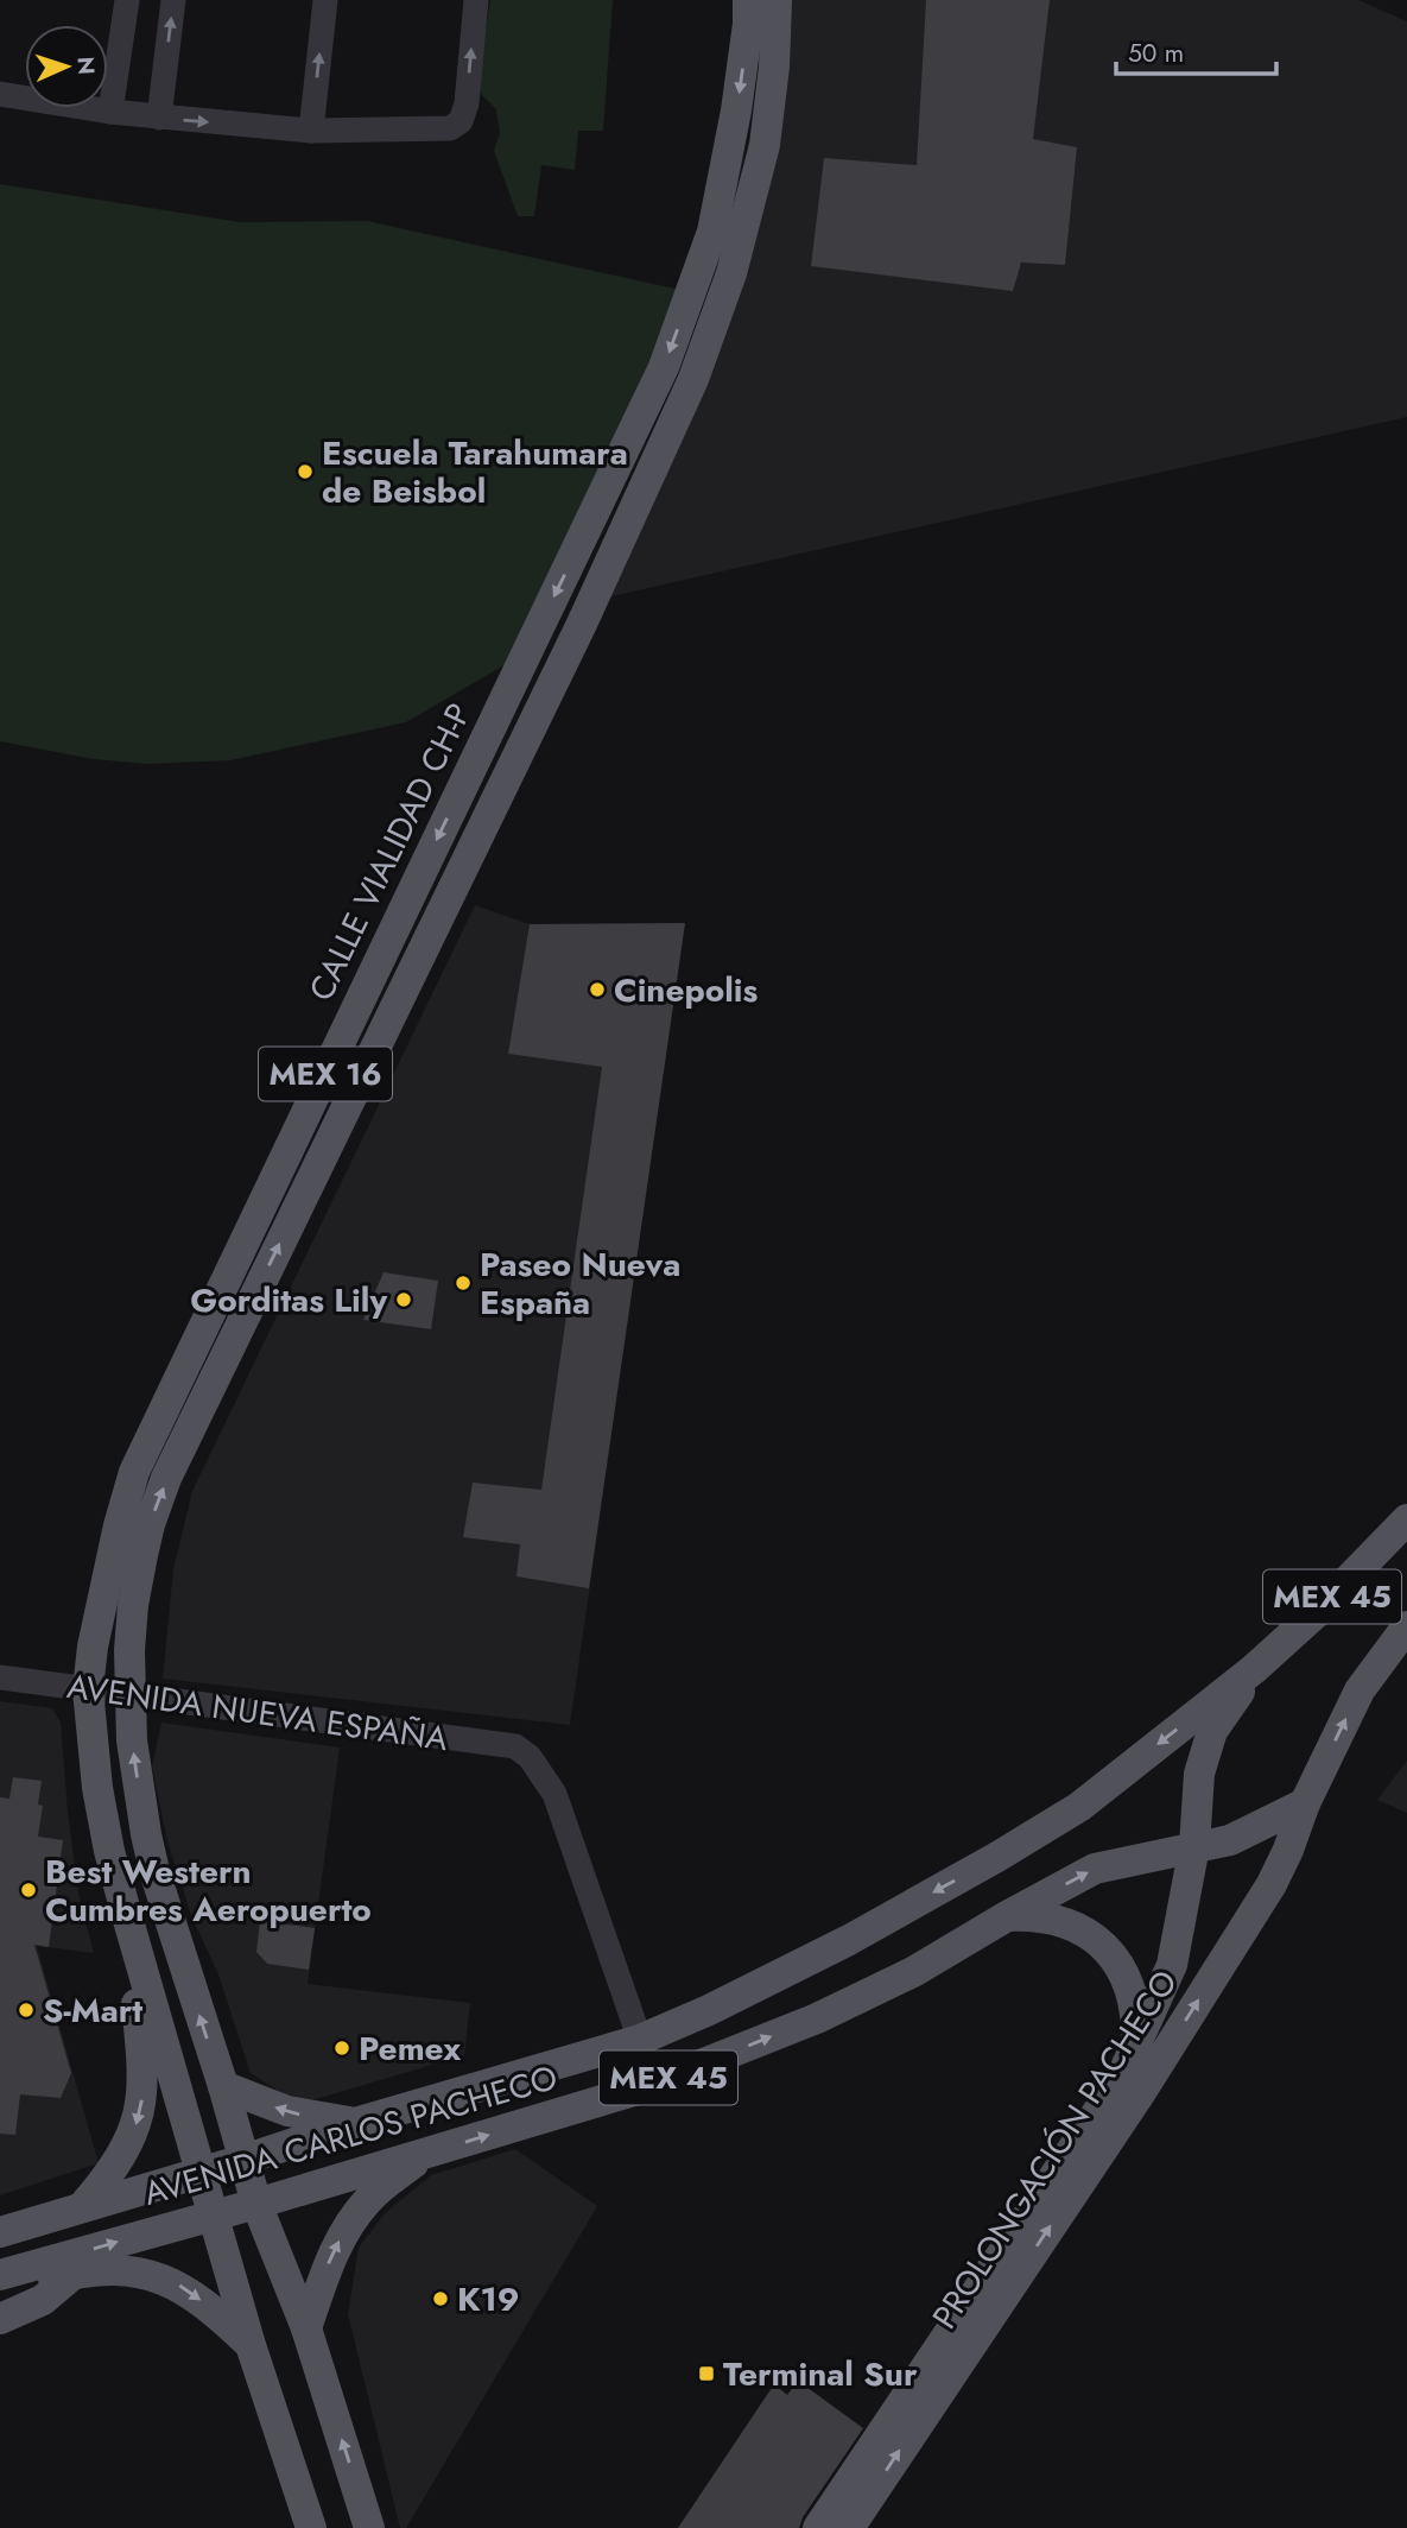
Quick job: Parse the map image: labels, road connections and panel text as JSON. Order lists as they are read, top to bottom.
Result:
{
  "streets": {
    "main road": [
      "CALLE VIALIDAD CH-P",
      "MEX 16",
      "MEX 45",
      "AVENIDA CARLOS PACHECO",
      "PROLONGACIÓN PACHECO"
    ],
    "street": ["AVENIDA NUEVA ESPAÑA"]
  },
  "crossings": [
    ["CALLE VIALIDAD CH-P", "AVENIDA NUEVA ESPAÑA"],
    ["CALLE VIALIDAD CH-P", "AVENIDA CARLOS PACHECO"],
    ["MEX 16", "AVENIDA NUEVA ESPAÑA"],
    ["MEX 16", "AVENIDA CARLOS PACHECO"],
    ["MEX 45", "AVENIDA CARLOS PACHECO"],
    ["MEX 45", "PROLONGACIÓN PACHECO"],
    ["AVENIDA NUEVA ESPAÑA", "AVENIDA CARLOS PACHECO"],
    ["AVENIDA CARLOS PACHECO", "PROLONGACIÓN PACHECO"]
  ],
  "places": {
    "other": [
      "Escuela Tarahumara de Beisbol",
      "Cinepolis",
      "Paseo Nueva España",
      "Gorditas Lily",
      "Best Western Cumbres Aeropuerto",
      "S-Mart",
      "Pemex",
      "K19"
    ],
    "transit": ["Terminal Sur"]
  },
  "scale_bar": "50 m",
  "north": "right"
}
